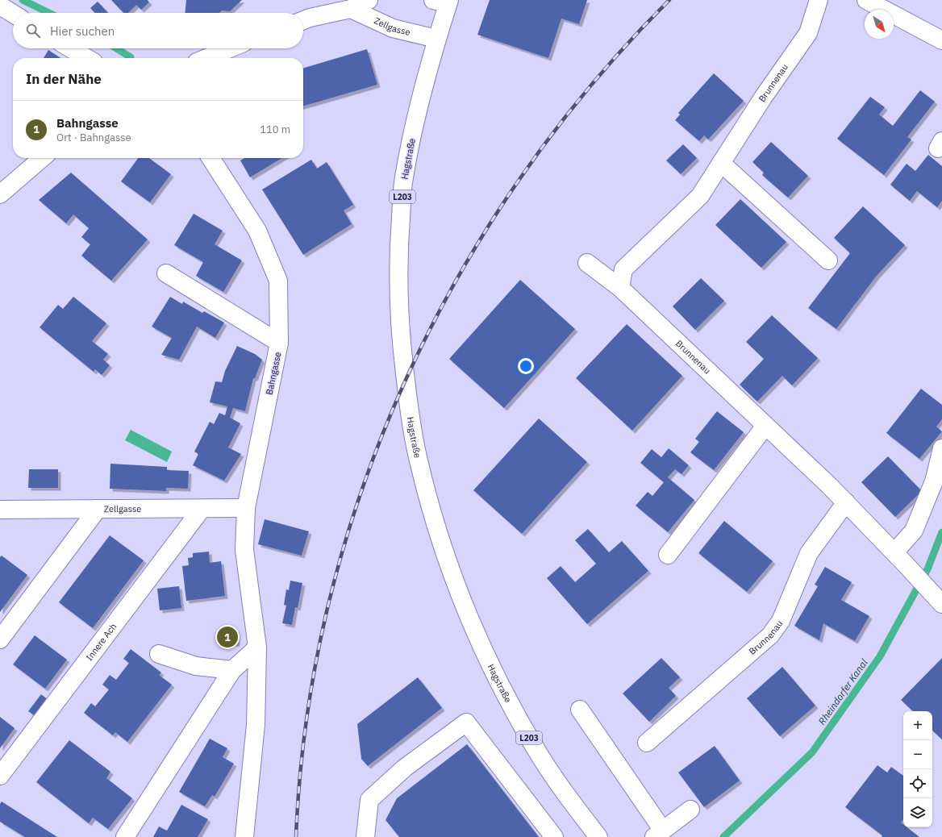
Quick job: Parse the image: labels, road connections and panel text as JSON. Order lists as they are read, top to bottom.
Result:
{
  "streets": {
    "street": [
      "Zellgasse",
      "Brunnenau",
      "Hagstraße",
      "L203",
      "Bahngasse",
      "Innere Ach"
    ]
  },
  "crossings": [
    ["Zellgasse", "Hagstraße"],
    ["Zellgasse", "Bahngasse"],
    ["Zellgasse", "Innere Ach"]
  ],
  "water": ["Rheindorfer Kanal"],
  "north": "bottom right",
  "page": {
    "search": "Hier suchen",
    "heading": "In der Nähe",
    "list": [
      {
        "mark": "1",
        "name": "Bahngasse",
        "note": "Ort · Bahngasse",
        "value": "110 m"
      }
    ],
    "pins": "1",
    "map_buttons": ["+", "−"]
  }
}
